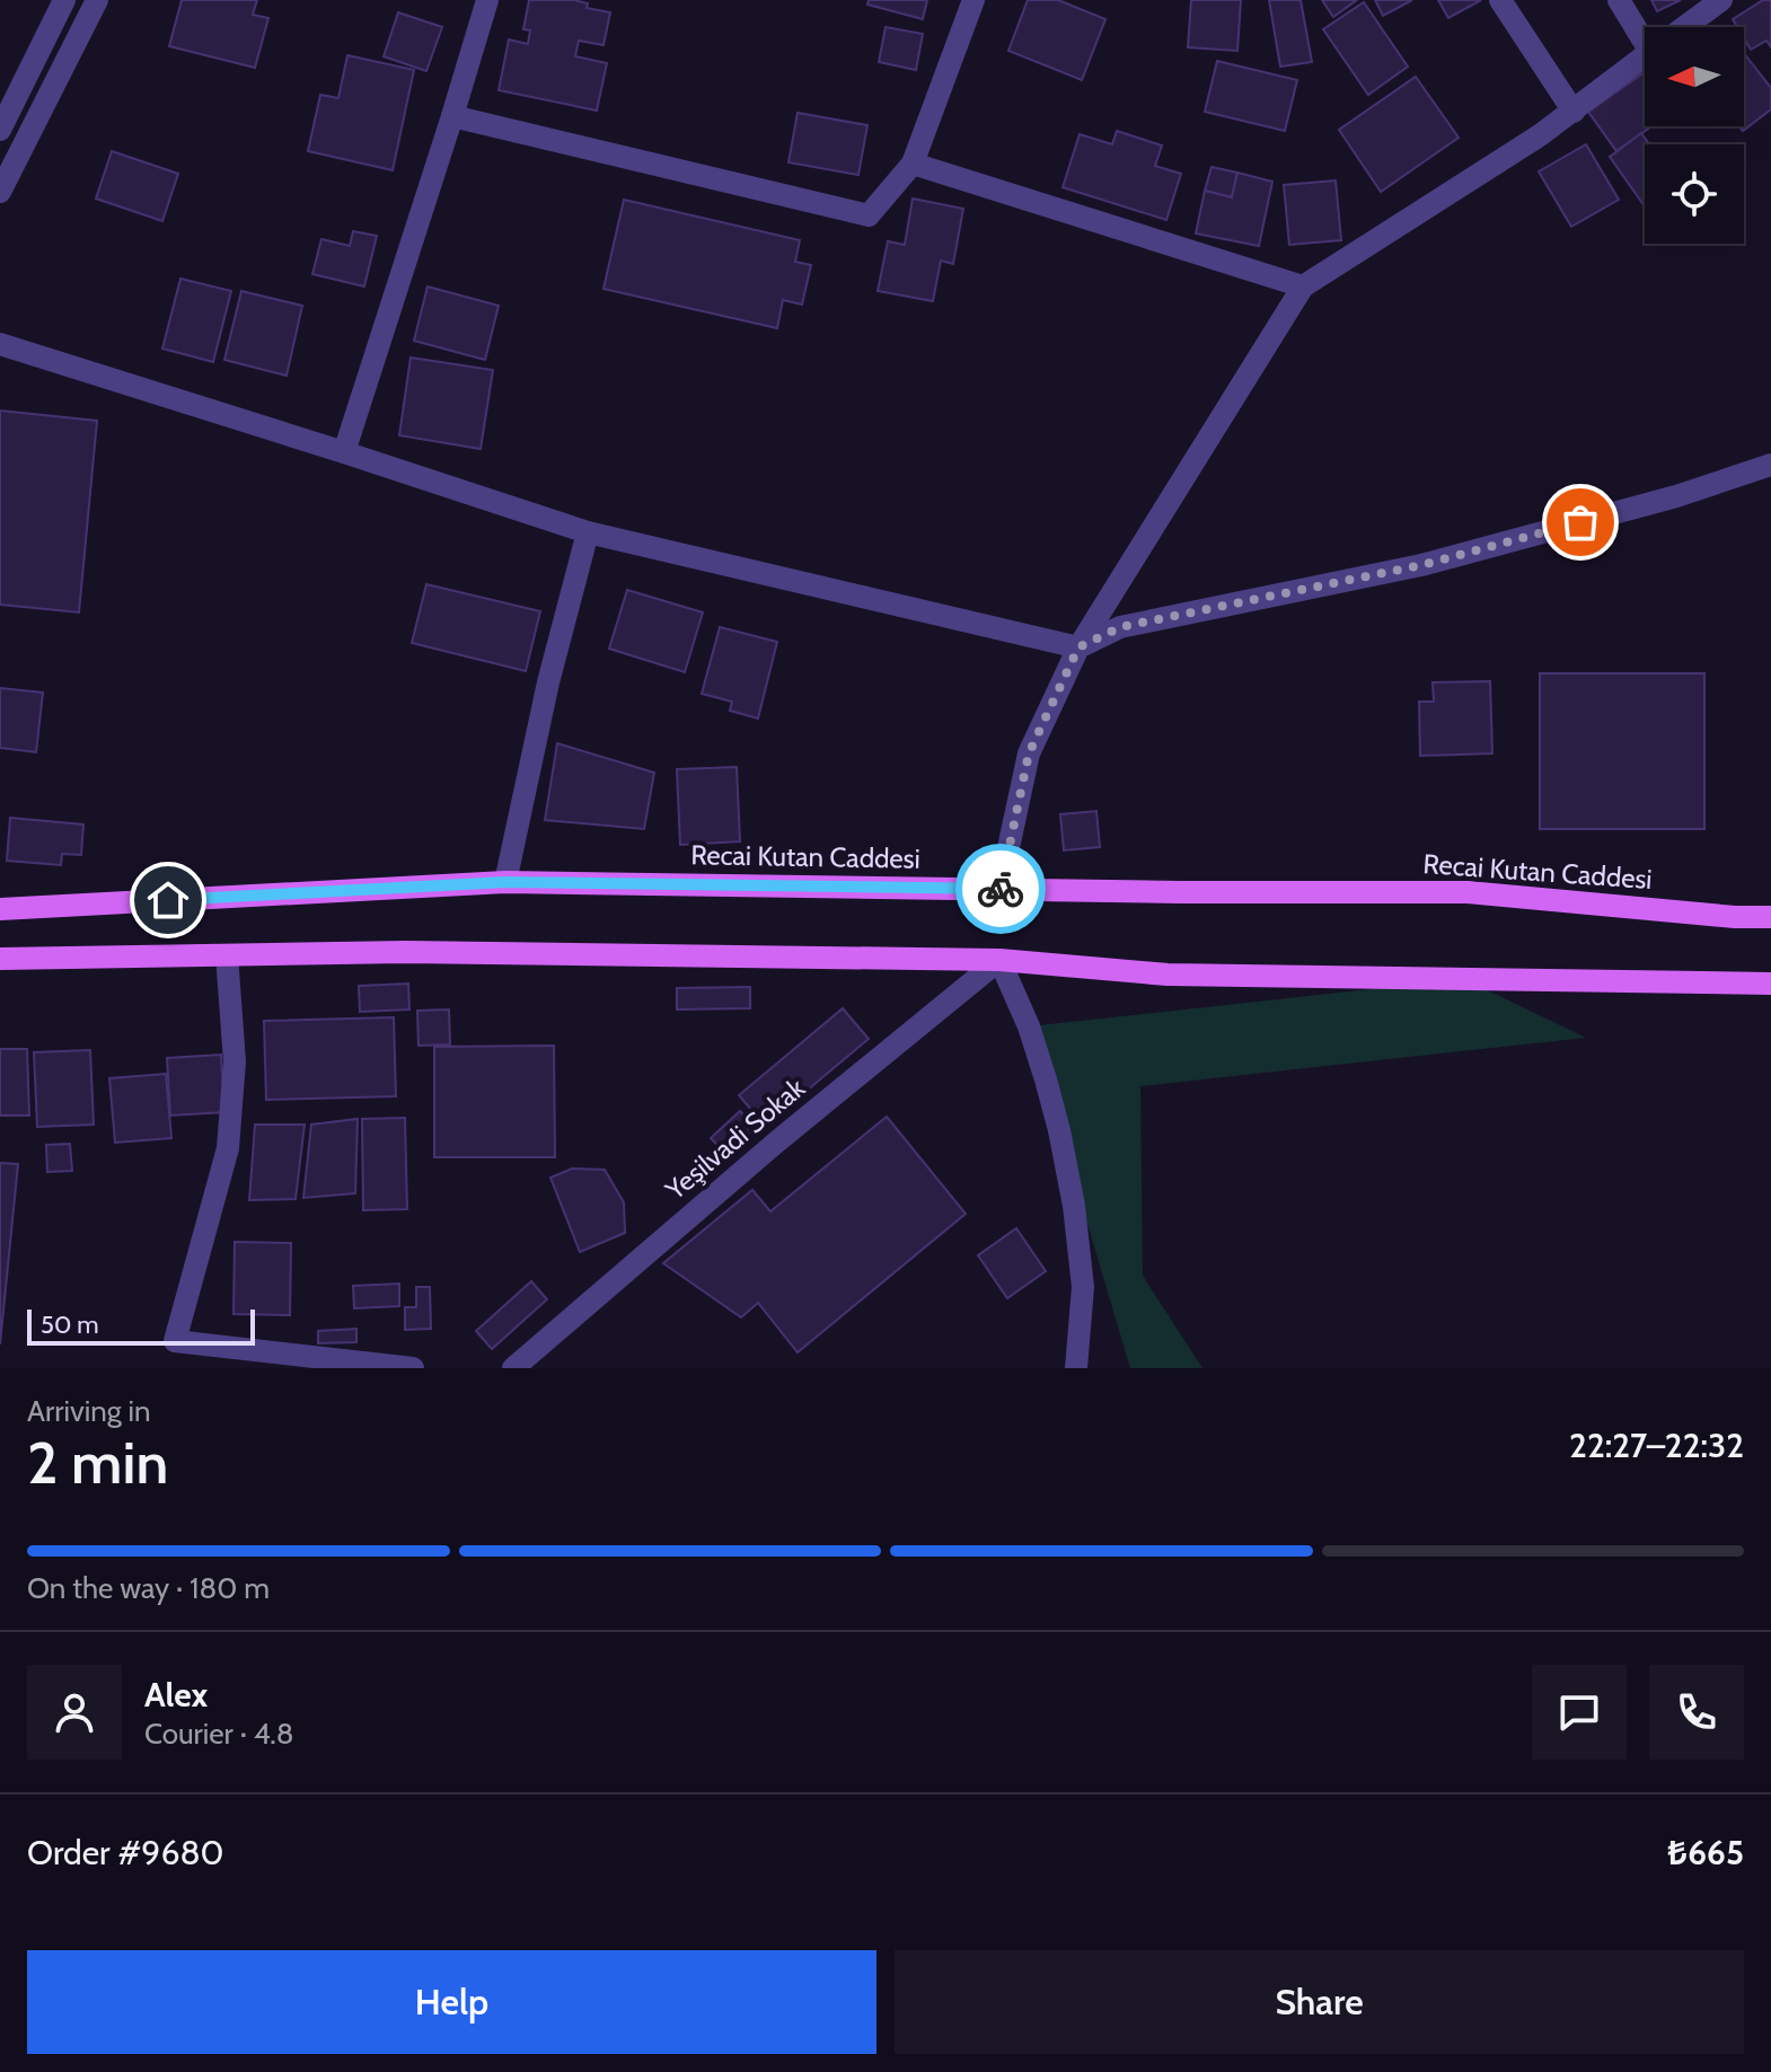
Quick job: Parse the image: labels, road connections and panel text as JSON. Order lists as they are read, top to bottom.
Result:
{
  "streets": {
    "main road": ["Recai Kutan Caddesi"],
    "street": ["Yeşilvadi Sokak"]
  },
  "scale_bar": "50 m",
  "north": "left",
  "page": {
    "scale": "50 m",
    "heading": ["2 min", "Arriving in", "22:27–22:32"],
    "panel": [
      "Alex",
      "Courier · 4.8",
      "Order #9680",
      "₺665"
    ],
    "bar": "On the way · 180 m",
    "buttons": ["Help", "Share"]
  }
}
